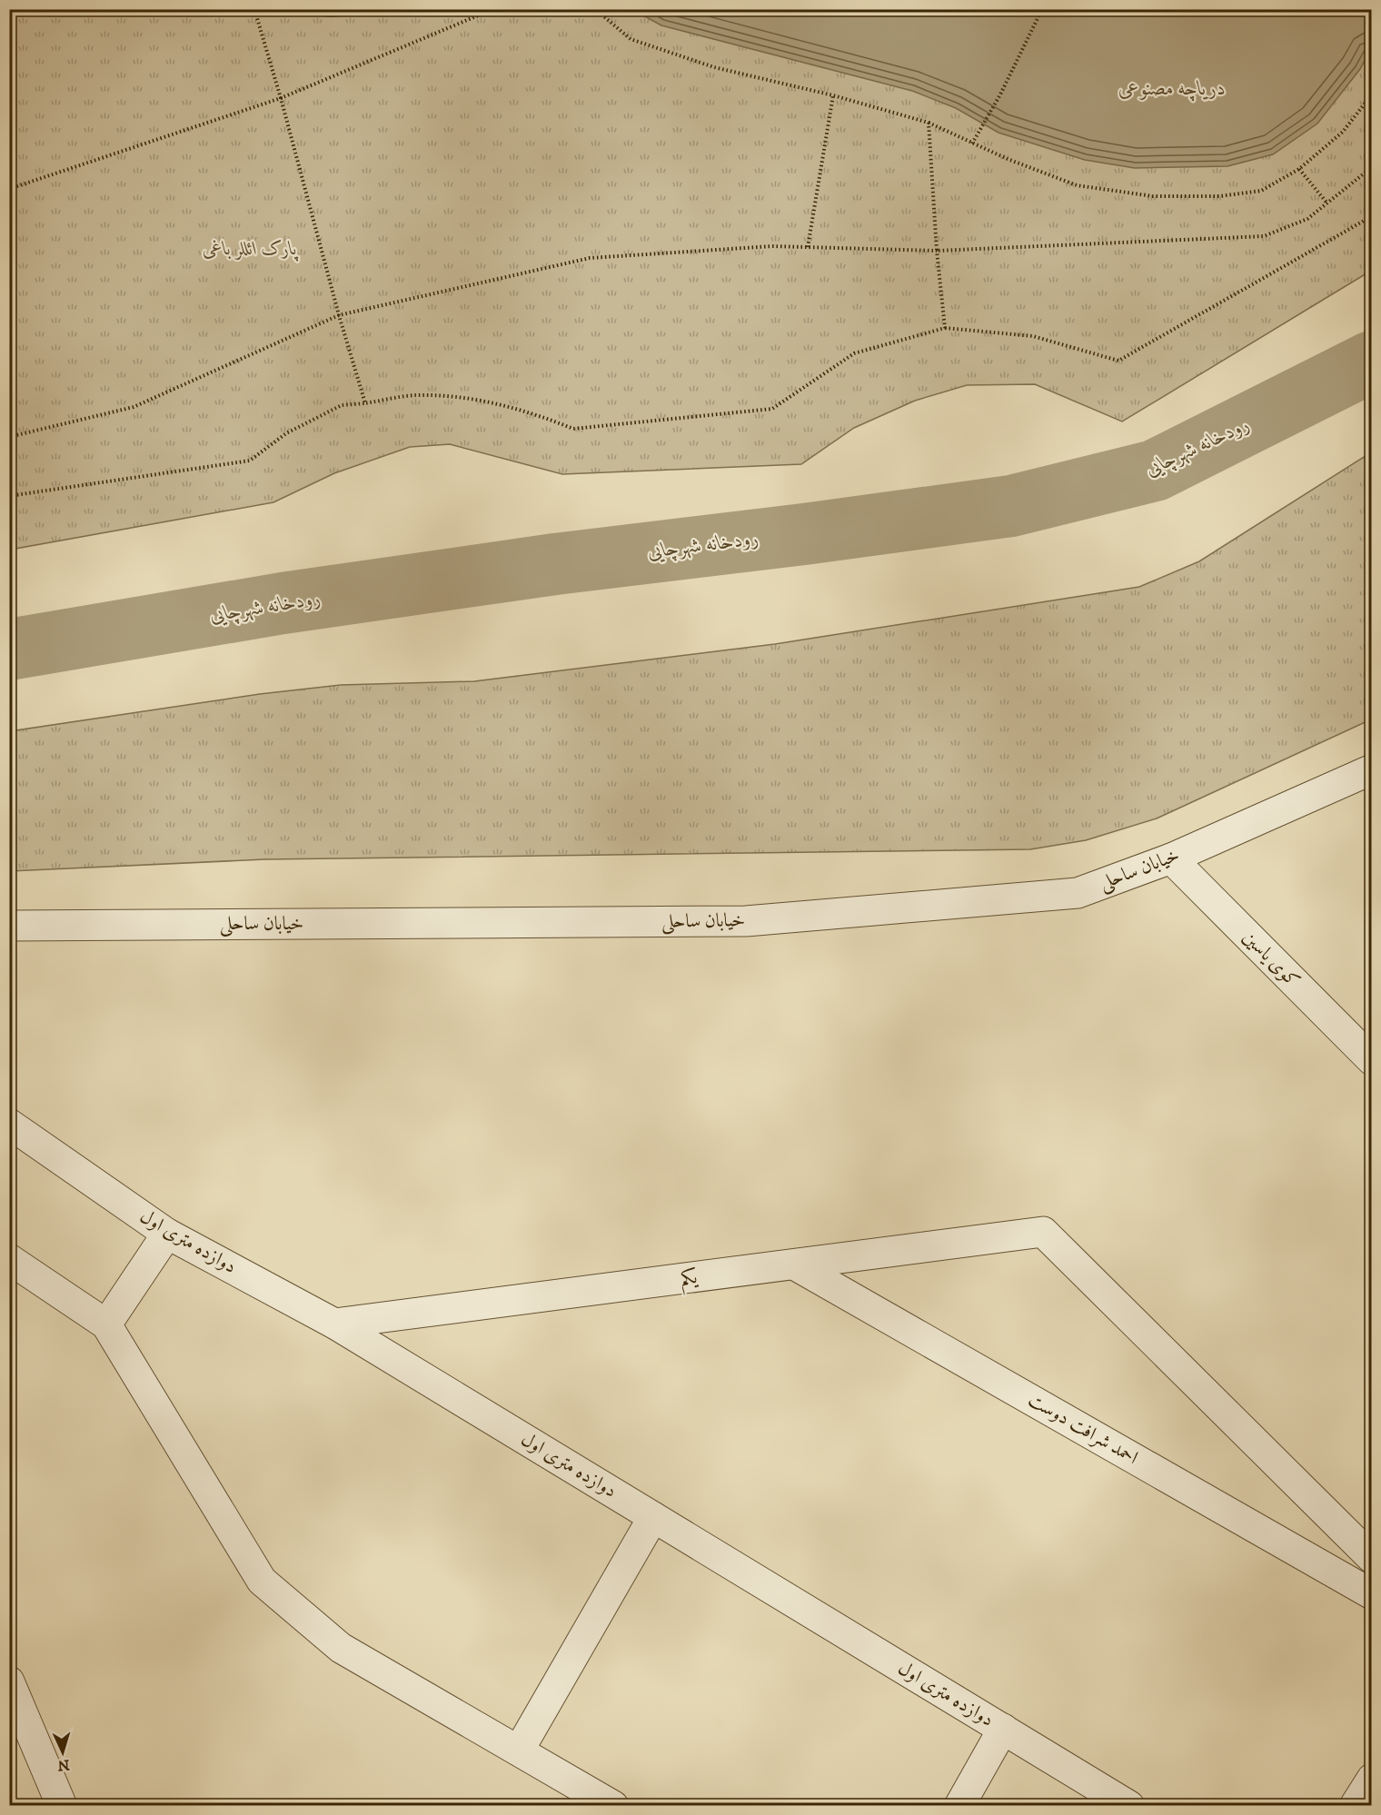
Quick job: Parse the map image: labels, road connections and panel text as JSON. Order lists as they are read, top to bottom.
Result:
{
  "streets": {
    "street": [
      "خیابان ساحلی",
      "کوی یاسین",
      "دوازده متری اول",
      "یکم",
      "احمد شرافت دوست"
    ]
  },
  "crossings": [
    ["خیابان ساحلی", "کوی یاسین"],
    ["دوازده متری اول", "یکم"],
    ["یکم", "احمد شرافت دوست"]
  ],
  "water": ["دریاچه مصنوعی", "رودخانه شهرچایی"],
  "parks": ["پارک ائللر باغی"],
  "north": "bottom"
}
